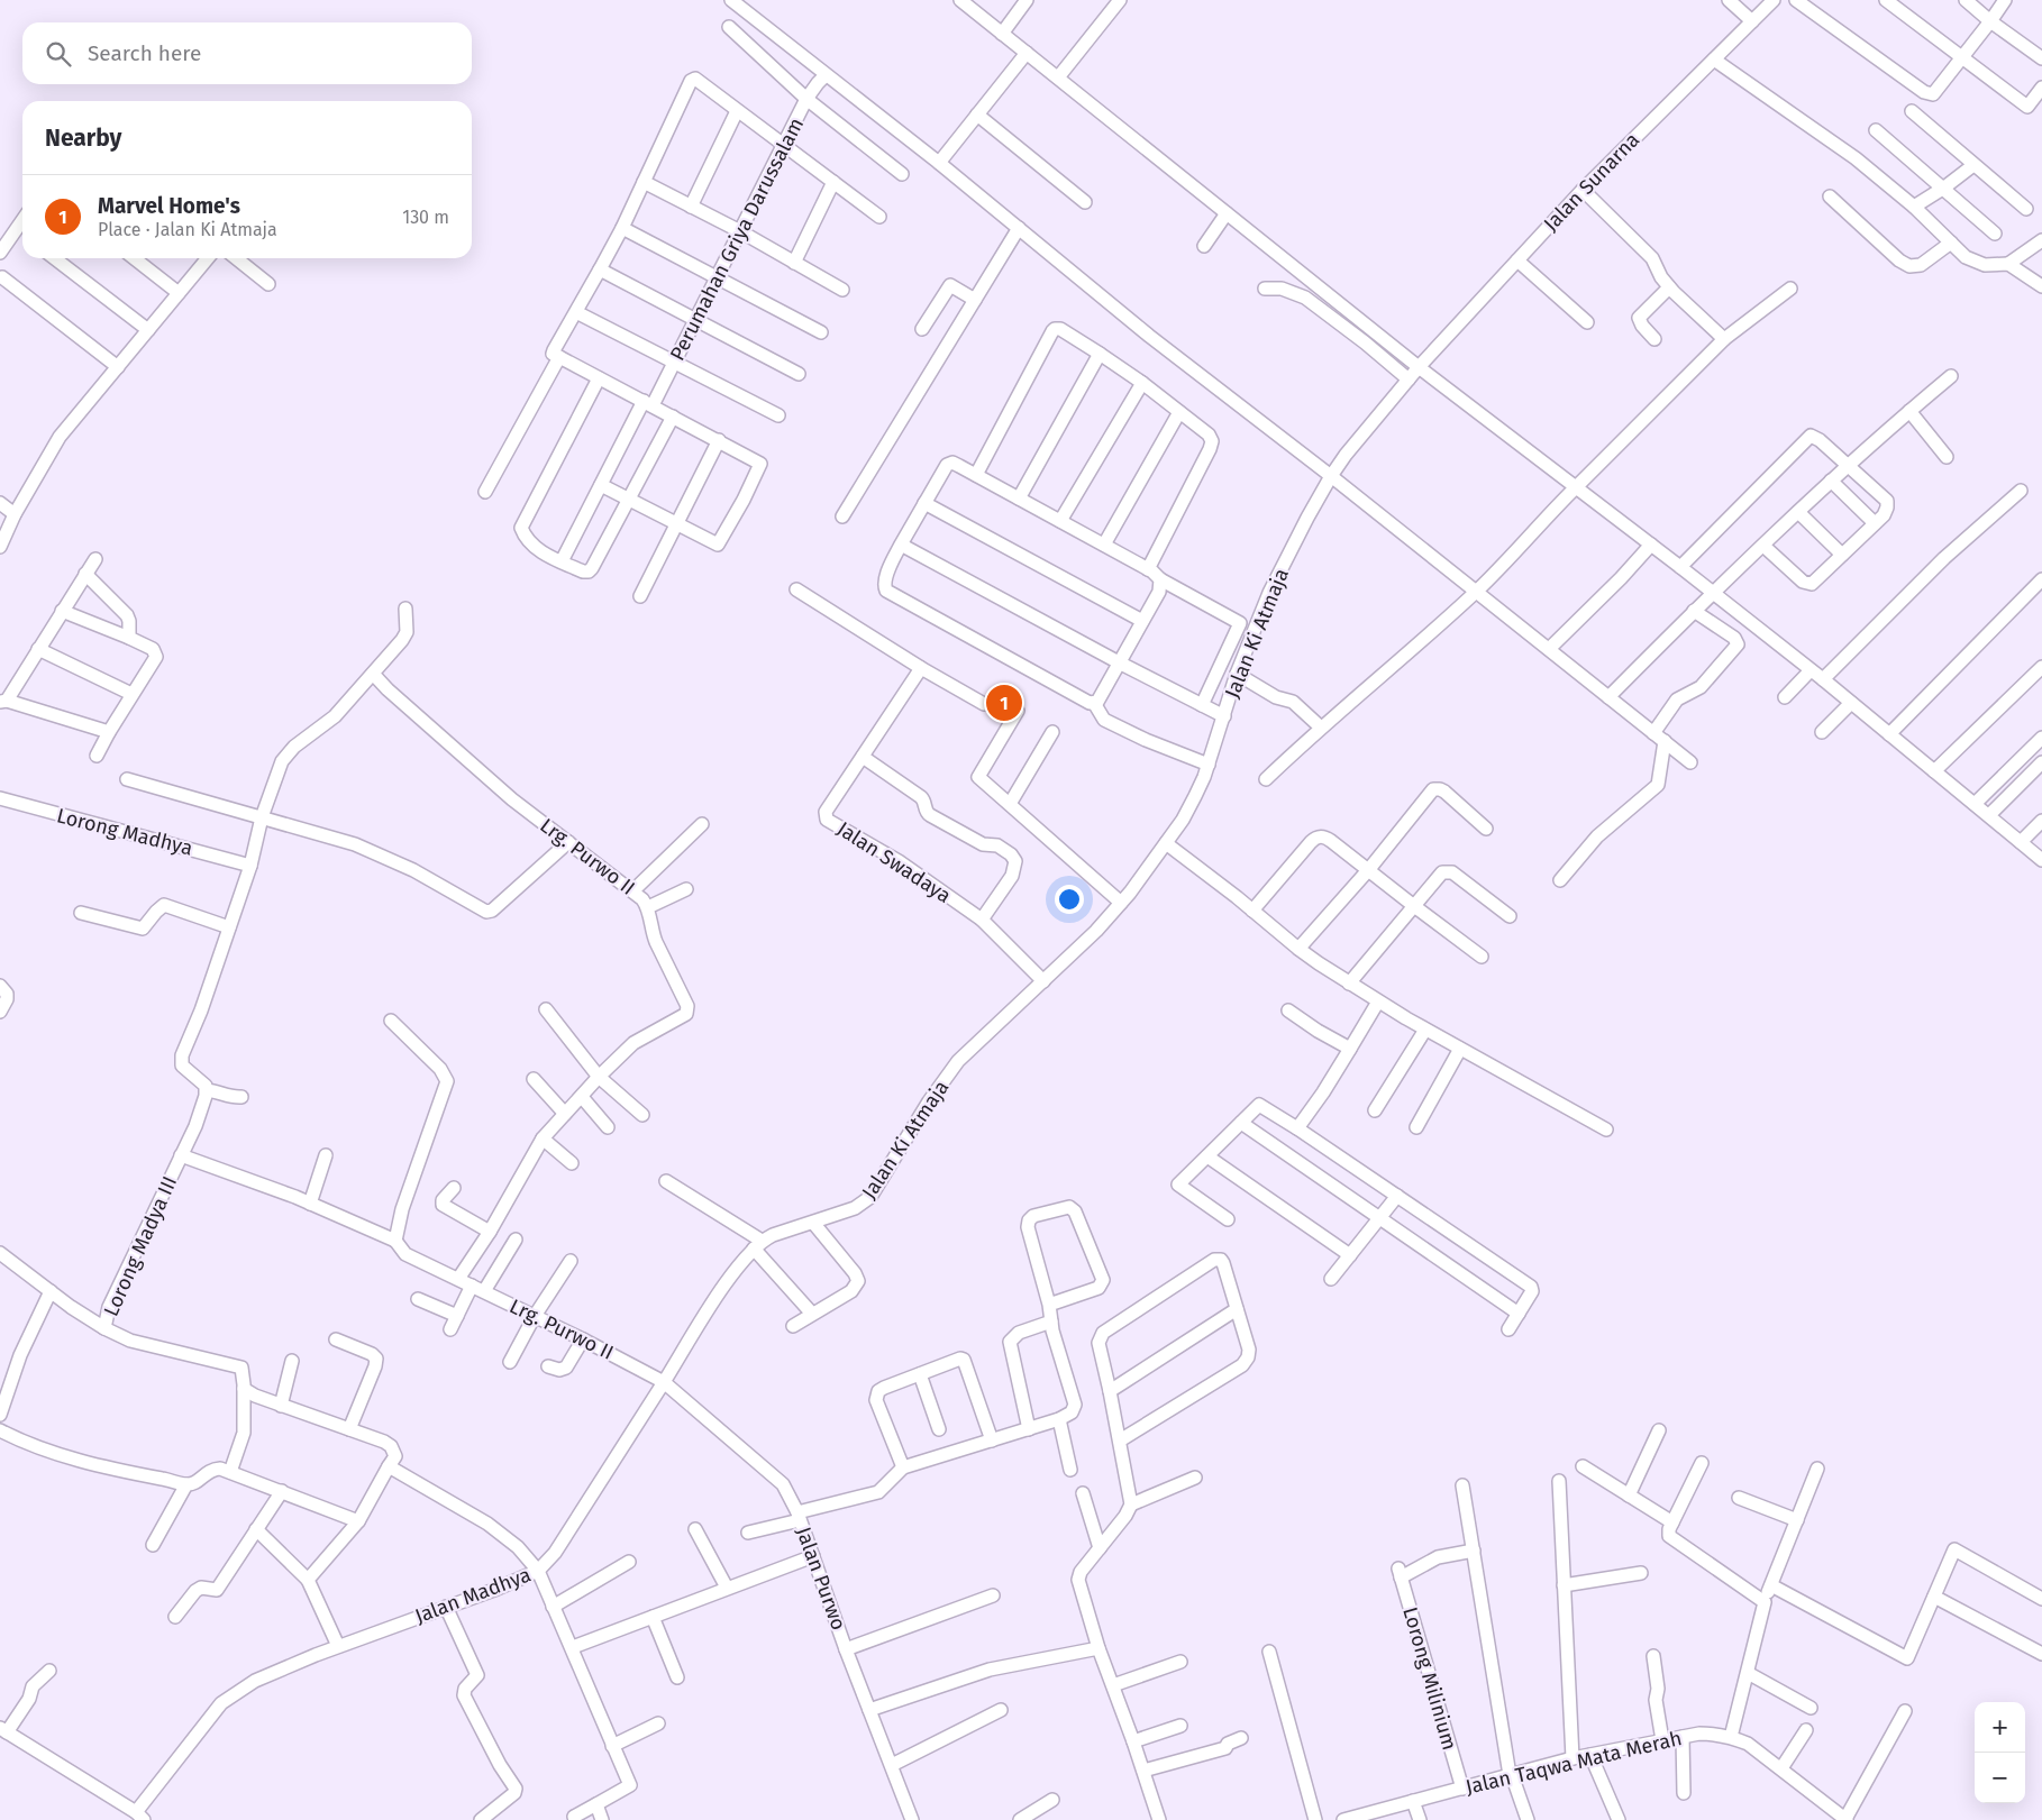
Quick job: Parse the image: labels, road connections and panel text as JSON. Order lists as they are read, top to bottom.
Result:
{
  "streets": {
    "street": [
      "Jalan Sunarna",
      "Perumahan Griya Darussalam",
      "Jalan Ki Atmaja",
      "Lorong Madhya",
      "Lrg. Purwo II",
      "Jalan Swadaya",
      "Lorong Madya III",
      "Jalan Purwo",
      "Jalan Madhya",
      "Lorong Milinium",
      "Jalan Taqwa Mata Merah"
    ]
  },
  "crossings": [
    ["Jalan Sunarna", "Jalan Ki Atmaja"],
    ["Jalan Ki Atmaja", "Jalan Swadaya"],
    ["Lrg. Purwo II", "Lorong Madya III"],
    ["Lrg. Purwo II", "Jalan Purwo"],
    ["Lrg. Purwo II", "Jalan Madhya"],
    ["Jalan Purwo", "Jalan Madhya"],
    ["Lorong Milinium", "Jalan Taqwa Mata Merah"]
  ],
  "page": {
    "search": "Search here",
    "heading": "Nearby",
    "list": [
      {
        "mark": "1",
        "name": "Marvel Home's",
        "note": "Place · Jalan Ki Atmaja",
        "value": "130 m"
      }
    ],
    "pins": "1",
    "map_buttons": ["+", "−"]
  }
}
